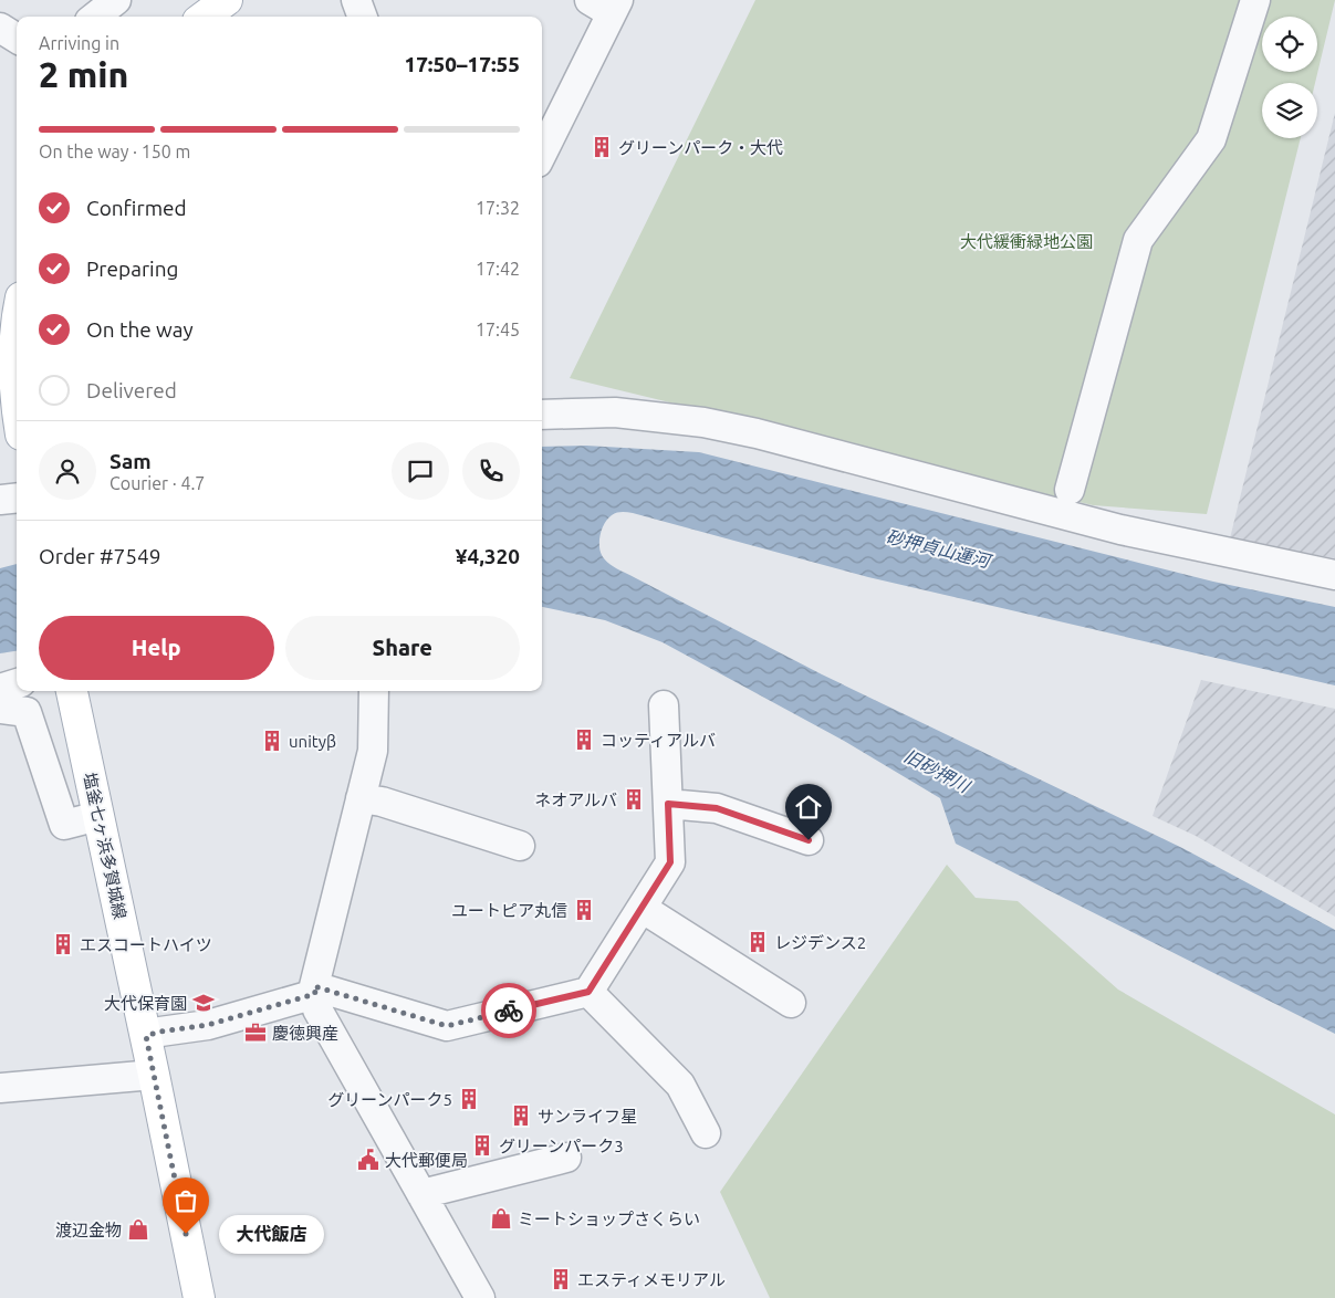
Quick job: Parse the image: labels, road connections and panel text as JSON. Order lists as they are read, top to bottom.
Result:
{
  "streets": {
    "main road": ["塩釜七ヶ浜多賀城線"]
  },
  "water": ["砂押貞山運河", "旧砂押川"],
  "parks": ["大代緩衝緑地公園"],
  "places": {
    "building": [
      "グリーンパーク・大代",
      "コッティアルバ",
      "unityβ",
      "ネオアルバ",
      "ユートピア丸信",
      "レジデンス2",
      "エスコートハイツ",
      "グリーンパーク5",
      "サンライフ星",
      "グリーンパーク3",
      "エスティメモリアル"
    ],
    "school or university": ["大代保育園"],
    "office": ["慶徳興産"],
    "public building": ["大代郵便局"],
    "shop": ["ミートショップさくらい", "渡辺金物"],
    "other": ["大代飯店"]
  },
  "page": {
    "heading": ["2 min", "Arriving in", "17:50–17:55"],
    "panel": [
      "Sam",
      "Courier · 4.7",
      "Order #7549",
      "¥4,320"
    ],
    "bar": "On the way · 150 m",
    "list": [
      ["Confirmed", "17:32"],
      ["Preparing", "17:42"],
      ["On the way", "17:45"],
      "Delivered"
    ],
    "buttons": ["Help", "Share"],
    "bubble": "大代飯店"
  }
}
